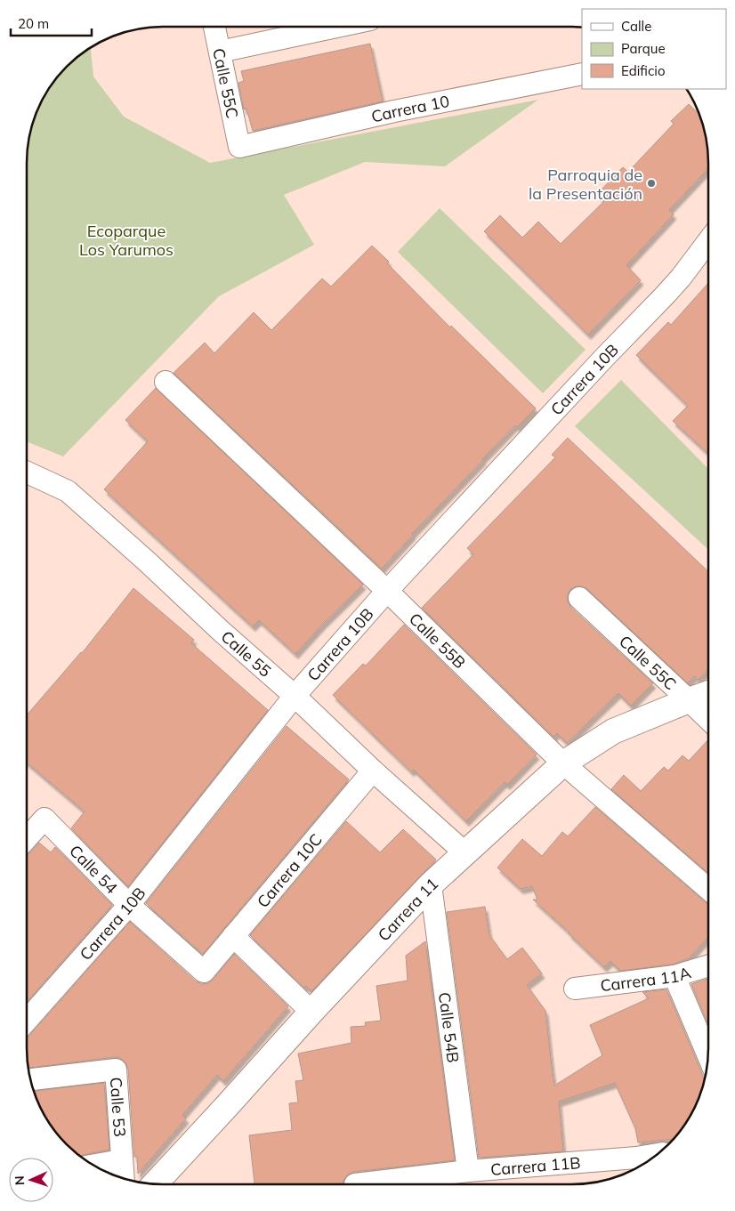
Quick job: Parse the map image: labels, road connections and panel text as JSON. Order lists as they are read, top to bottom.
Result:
{
  "streets": {
    "street": [
      "Calle 55C",
      "Carrera 10",
      "Carrera 10B",
      "Calle 55B",
      "Calle 55",
      "Calle 54",
      "Carrera 10C",
      "Carrera 11",
      "Carrera 11A",
      "Calle 54B",
      "Calle 53",
      "Carrera 11B"
    ]
  },
  "crossings": [
    ["Calle 55C", "Carrera 10"],
    ["Calle 55C", "Carrera 11"],
    ["Carrera 10B", "Calle 55B"],
    ["Carrera 10B", "Calle 55"],
    ["Carrera 10B", "Calle 54"],
    ["Calle 55B", "Carrera 11"],
    ["Calle 55", "Carrera 10C"],
    ["Calle 55", "Carrera 11"],
    ["Calle 54", "Carrera 10C"],
    ["Carrera 11", "Calle 54B"],
    ["Calle 54B", "Carrera 11B"]
  ],
  "parks": ["Ecoparque Los Yarumos"],
  "places": ["Parroquia de la Presentación"],
  "legend": ["Calle", "Parque", "Edificio"],
  "scale_bar": "20 m",
  "north": "left"
}
